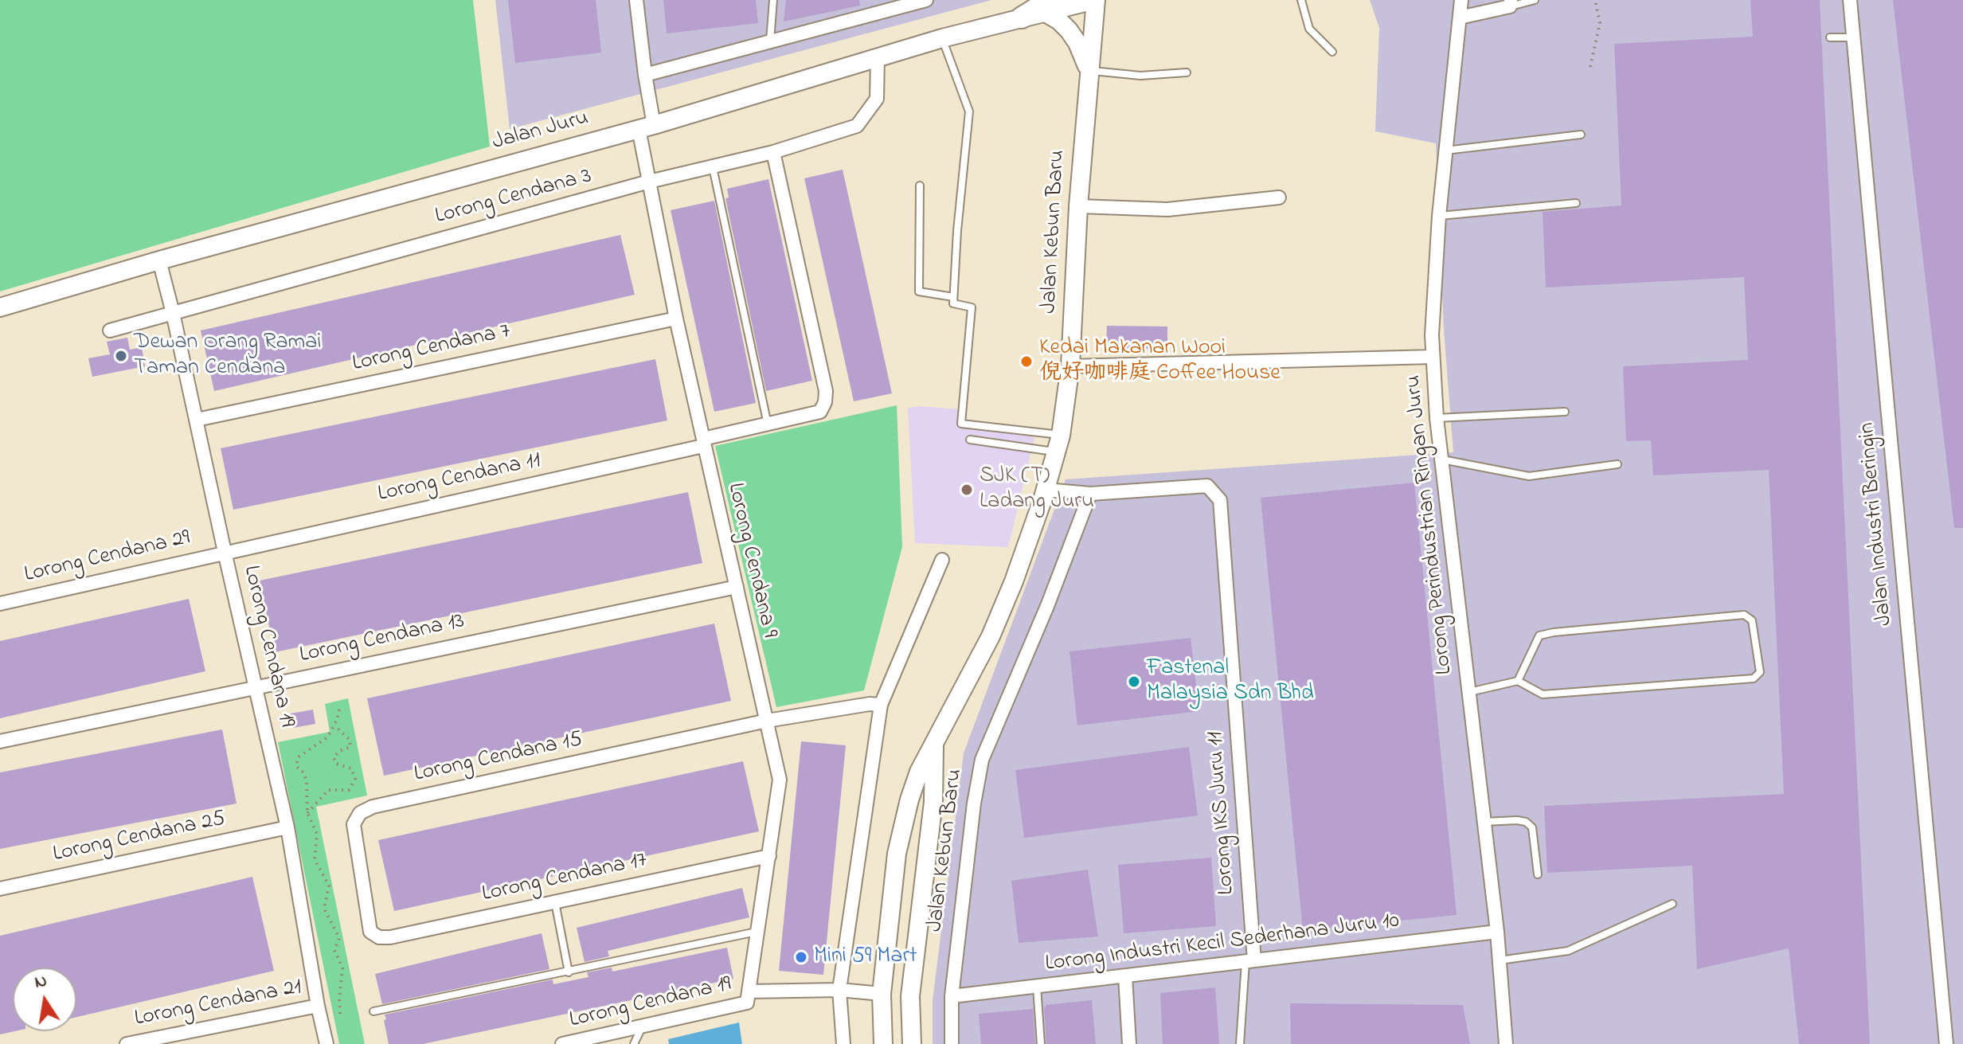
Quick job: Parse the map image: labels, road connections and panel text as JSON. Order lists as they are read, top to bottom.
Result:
{
  "streets": {
    "street": [
      "Jalan Juru",
      "Lorong Cendana 3",
      "Jalan Kebun Baru",
      "Lorong Cendana 7",
      "Lorong Cendana 11",
      "Jalan Industri Beringin",
      "Lorong Perindustrian Ringan Juru",
      "Lorong Cendana 29",
      "Lorong Cendana 9",
      "Lorong Cendana 13",
      "Lorong Cendana 19",
      "Lorong Cendana 15",
      "Lorong IKS Juru 11",
      "Lorong Cendana 25",
      "Lorong Cendana 17",
      "Lorong Industri Kecil Sederhana Juru 10",
      "Lorong Cendana 21"
    ]
  },
  "crossings": [
    ["Jalan Juru", "Lorong Cendana 3"],
    ["Jalan Juru", "Lorong Cendana 9"],
    ["Jalan Juru", "Lorong Cendana 19"],
    ["Lorong Cendana 3", "Lorong Cendana 11"],
    ["Lorong Cendana 3", "Lorong Cendana 9"],
    ["Lorong Cendana 3", "Lorong Cendana 19"],
    ["Jalan Kebun Baru", "Lorong Cendana 19"],
    ["Jalan Kebun Baru", "Lorong IKS Juru 11"],
    ["Jalan Kebun Baru", "Lorong Industri Kecil Sederhana Juru 10"],
    ["Lorong Cendana 7", "Lorong Cendana 9"],
    ["Lorong Cendana 7", "Lorong Cendana 19"],
    ["Lorong Cendana 11", "Lorong Cendana 29"],
    ["Lorong Cendana 11", "Lorong Cendana 9"],
    ["Lorong Cendana 11", "Lorong Cendana 19"],
    ["Lorong Perindustrian Ringan Juru", "Lorong Industri Kecil Sederhana Juru 10"],
    ["Lorong Cendana 29", "Lorong Cendana 19"],
    ["Lorong Cendana 9", "Lorong Cendana 13"],
    ["Lorong Cendana 9", "Lorong Cendana 19"],
    ["Lorong Cendana 9", "Lorong Cendana 15"],
    ["Lorong Cendana 9", "Lorong Cendana 17"],
    ["Lorong Cendana 13", "Lorong Cendana 19"],
    ["Lorong Cendana 19", "Lorong Cendana 25"],
    ["Lorong Cendana 19", "Lorong Cendana 21"],
    ["Lorong Cendana 15", "Lorong Cendana 17"],
    ["Lorong IKS Juru 11", "Lorong Industri Kecil Sederhana Juru 10"]
  ],
  "places": [
    "Dewan Orang Ramai Taman Cendana",
    "Kedai Makanan Wooi 倪好咖啡庭 Coffee House",
    "SJK (T) Ladang Juru",
    "Fastenal Malaysia Sdn Bhd",
    "Mini 59 Mart"
  ],
  "north": "top"
}
